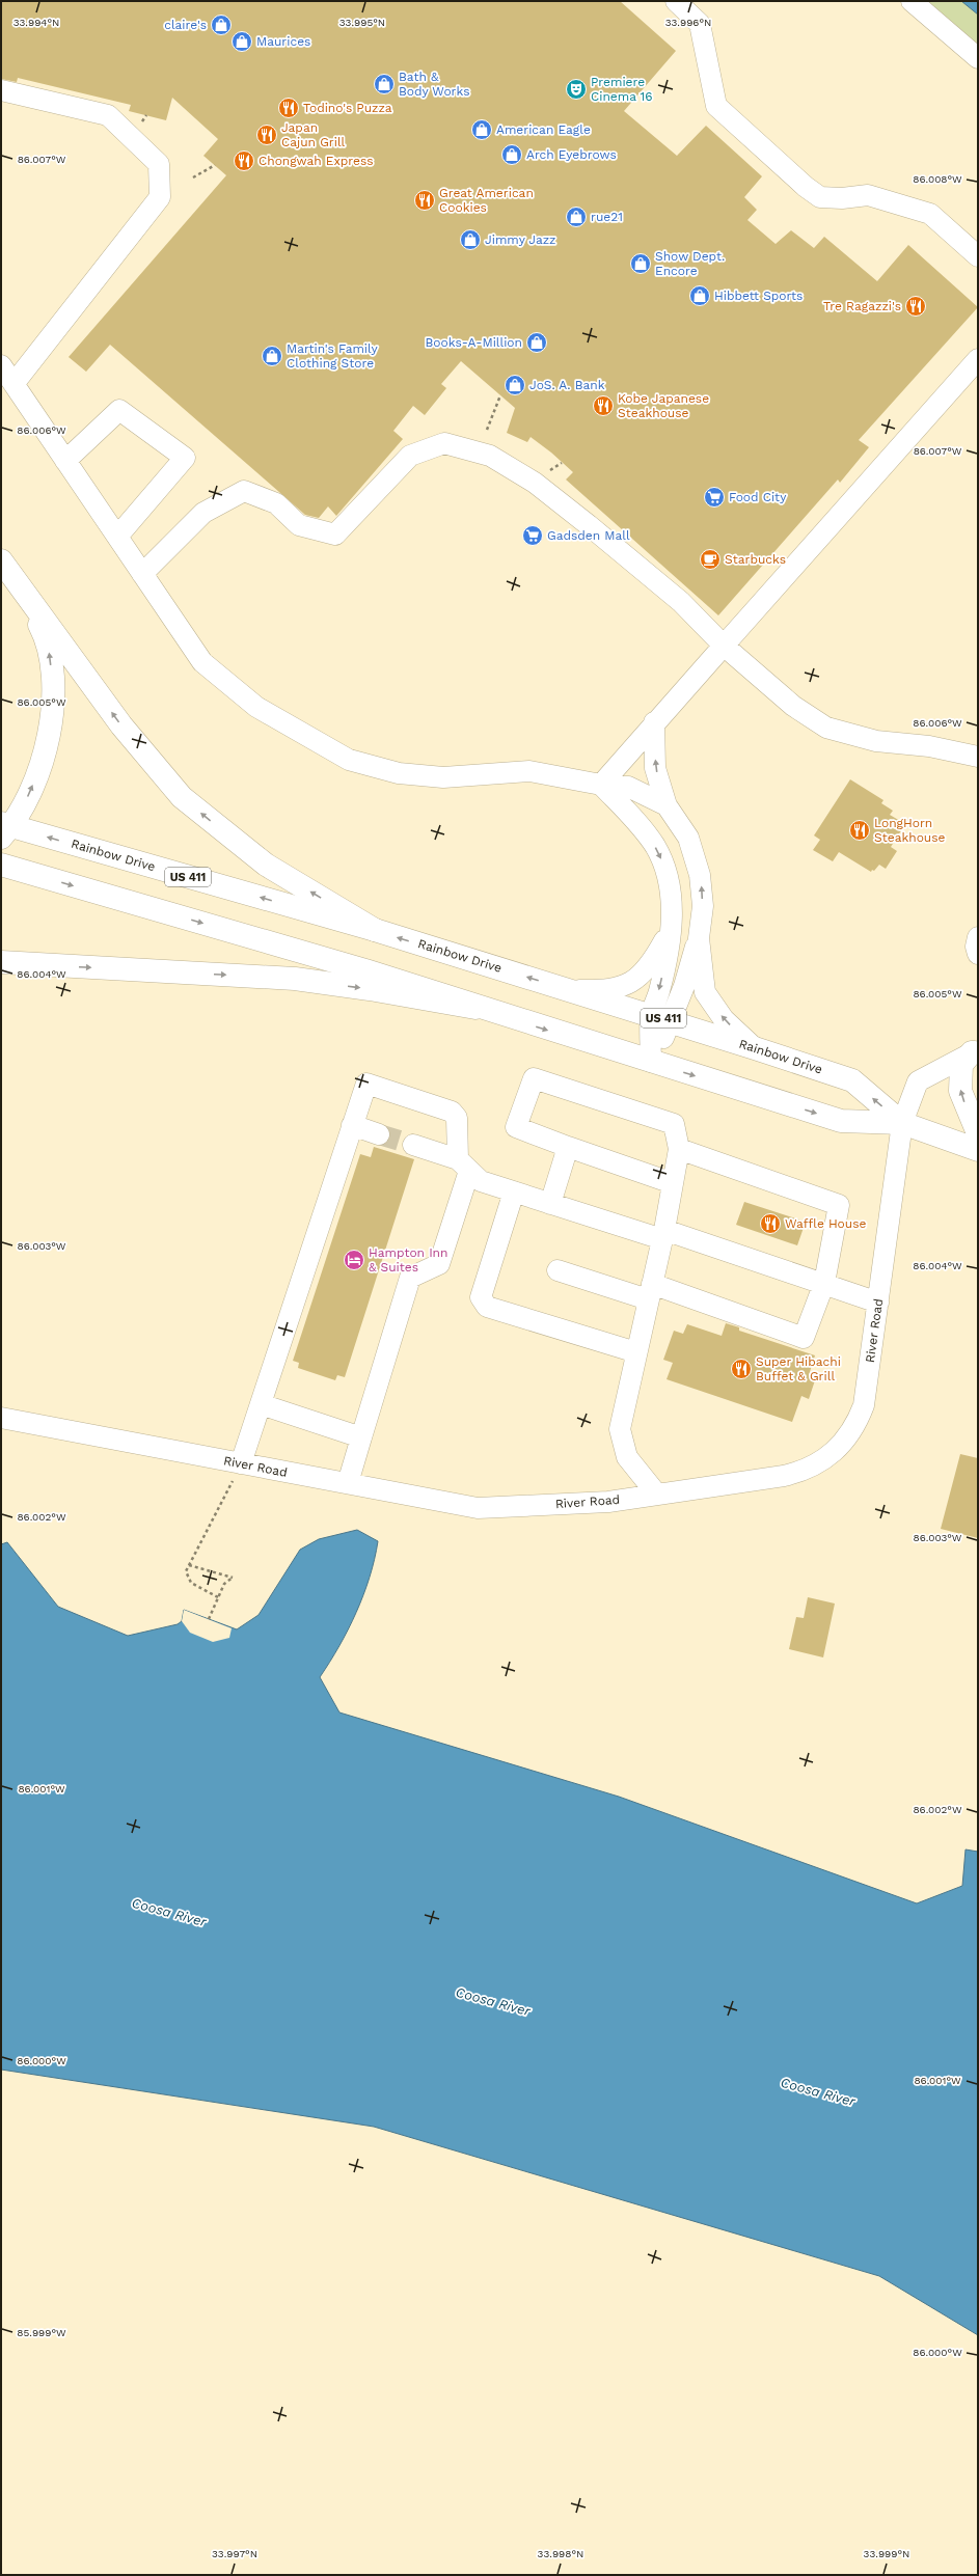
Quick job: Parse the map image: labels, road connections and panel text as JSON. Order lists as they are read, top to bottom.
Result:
{
  "streets": {
    "main road": ["Rainbow Drive", "US 411"],
    "street": ["River Road"]
  },
  "crossings": [
    ["Rainbow Drive", "River Road"]
  ],
  "water": ["Coosa River"],
  "places": {
    "shop": [
      "claire's",
      "Maurices",
      "Bath & Body Works",
      "American Eagle",
      "Arch Eyebrows",
      "rue21",
      "Jimmy Jazz",
      "Show Dept. Encore",
      "Hibbett Sports",
      "Books-A-Million",
      "Martin's Family Clothing Store",
      "JoS. A. Bank"
    ],
    "theatre": ["Premiere Cinema 16"],
    "restaurant": [
      "Todino's Puzza",
      "Japan Cajun Grill",
      "Chongwah Express",
      "Great American Cookies",
      "Tre Ragazzi's",
      "Kobe Japanese Steakhouse",
      "LongHorn Steakhouse",
      "Waffle House",
      "Super Hibachi Buffet & Grill"
    ],
    "supermarket": ["Food City", "Gadsden Mall"],
    "cafe": ["Starbucks"],
    "hotel": ["Hampton Inn & Suites"]
  },
  "coordinates": [
    "33.994°N",
    "33.995°N",
    "33.996°N",
    "86.007°W",
    "86.008°W",
    "86.006°W",
    "86.005°W",
    "86.004°W",
    "86.003°W",
    "86.002°W",
    "86.001°W",
    "86.000°W",
    "85.999°W",
    "33.997°N",
    "33.998°N",
    "33.999°N"
  ]
}
